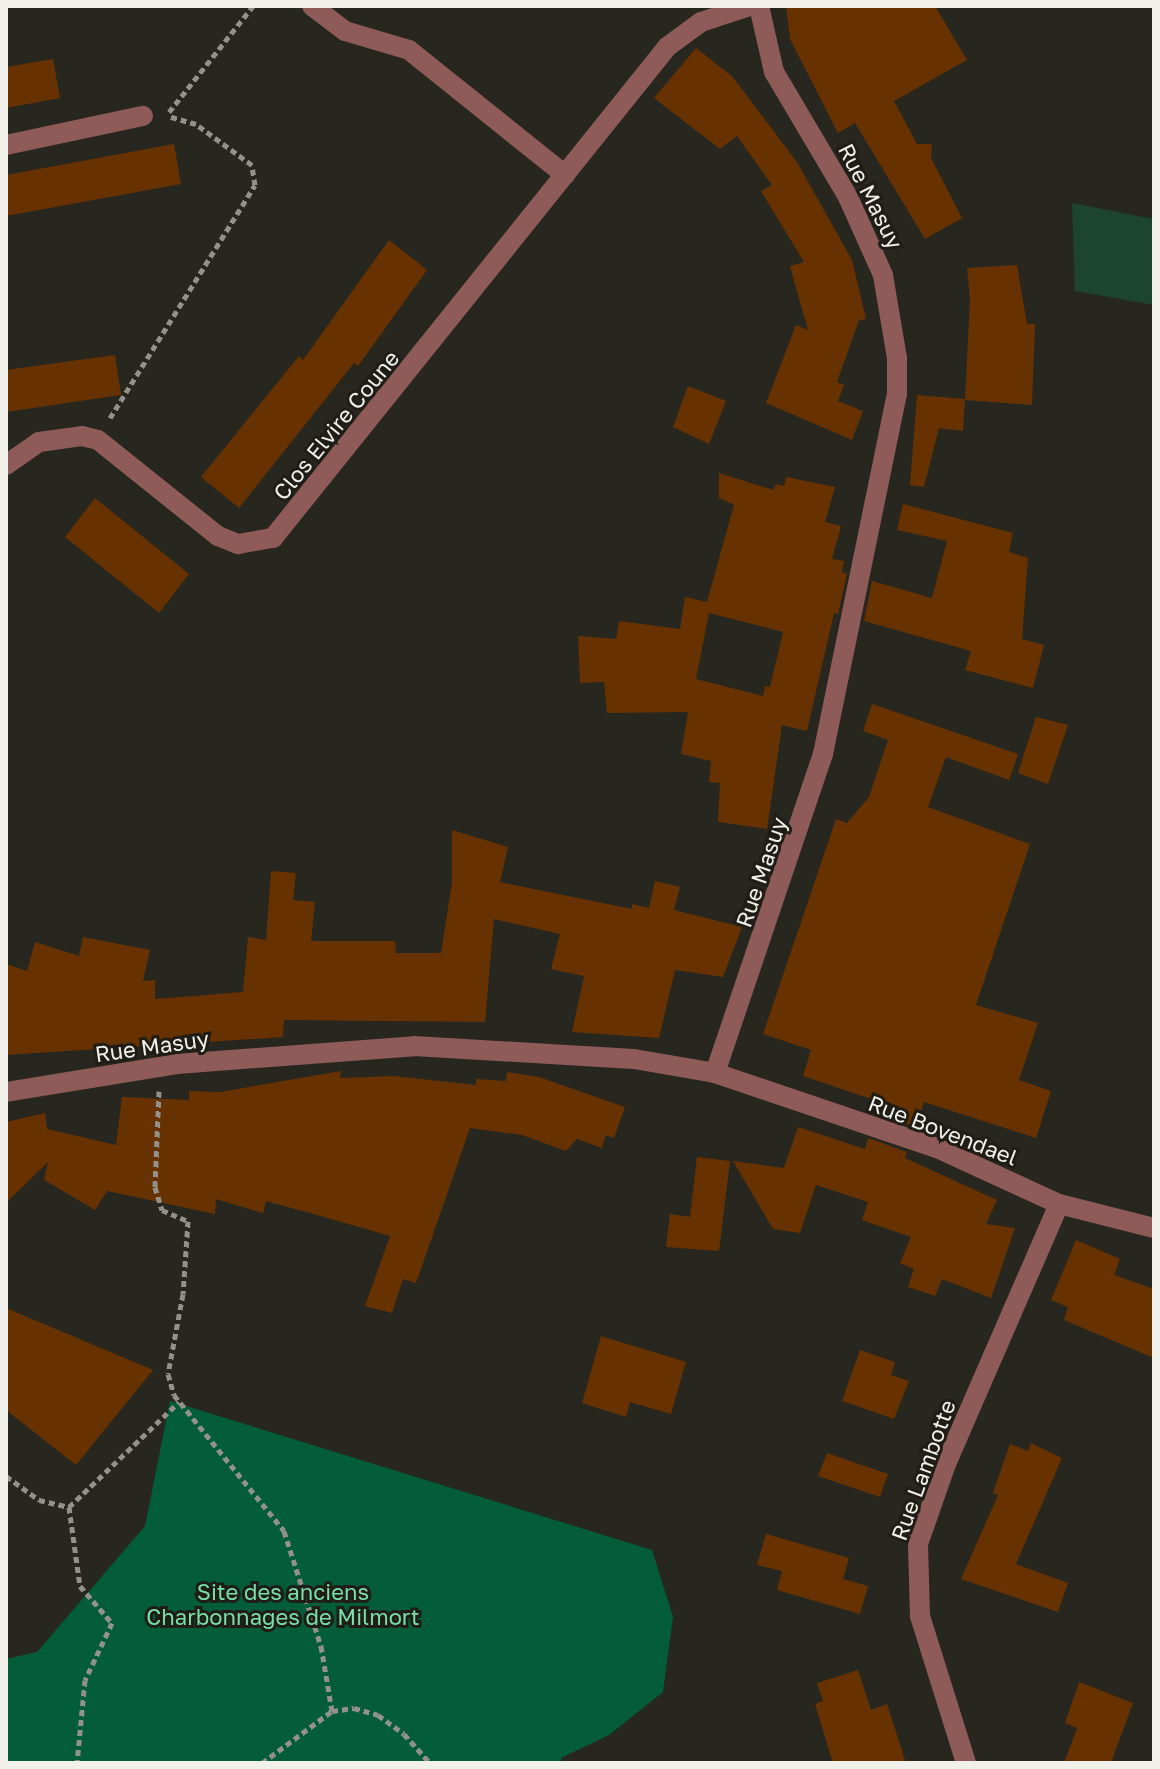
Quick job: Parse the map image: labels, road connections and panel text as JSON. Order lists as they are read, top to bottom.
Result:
{
  "streets": {
    "street": [
      "Rue Masuy",
      "Clos Elvire Coune",
      "Rue Bovendael",
      "Rue Lambotte"
    ]
  },
  "crossings": [
    ["Rue Masuy", "Rue Bovendael"],
    ["Rue Bovendael", "Rue Lambotte"]
  ],
  "parks": ["Site des anciens Charbonnages de Milmort"]
}
